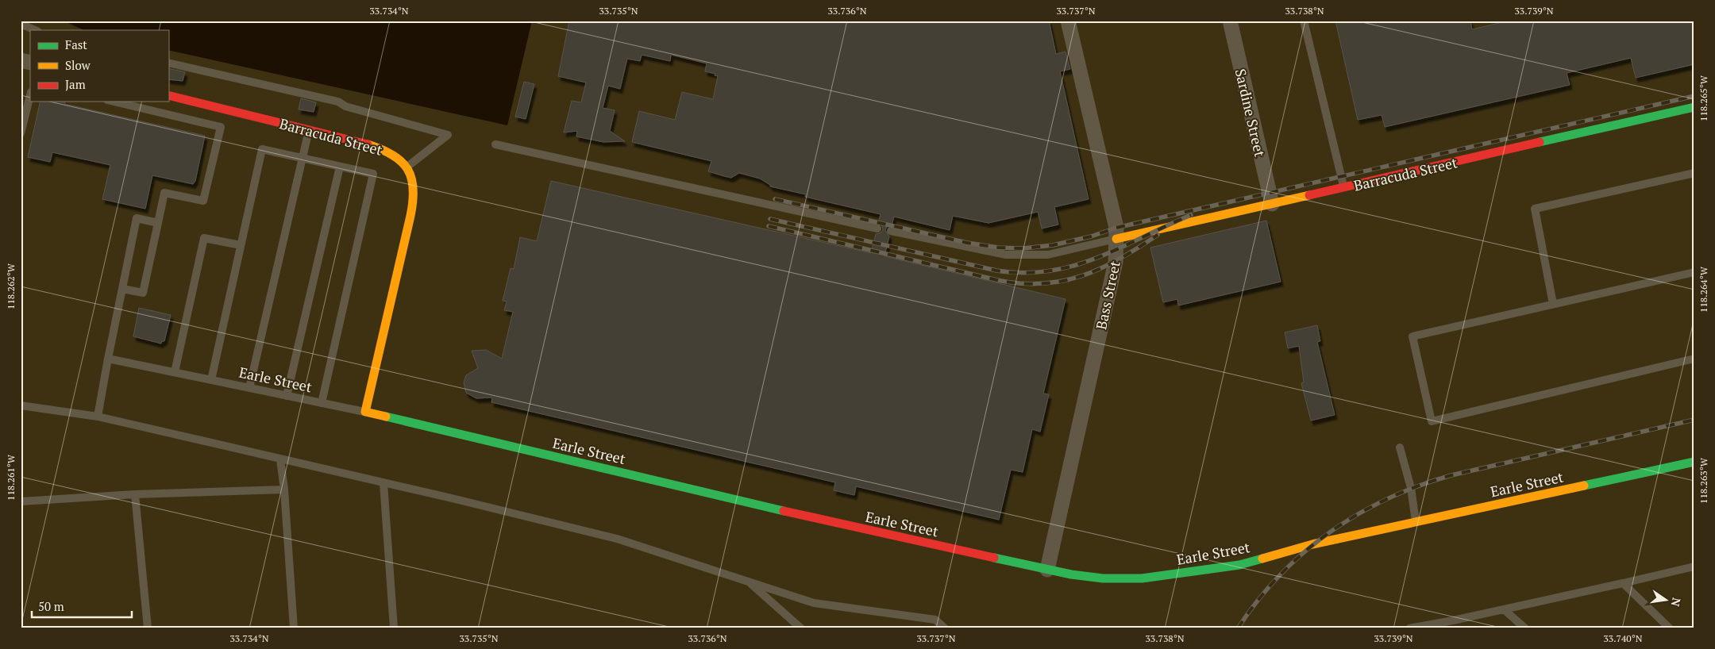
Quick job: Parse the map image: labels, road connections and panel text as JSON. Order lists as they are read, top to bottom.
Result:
{
  "streets": {
    "street": [
      "Sardine Street",
      "Barracuda Street",
      "Bass Street",
      "Earle Street"
    ]
  },
  "crossings": [
    ["Sardine Street", "Barracuda Street"],
    ["Barracuda Street", "Bass Street"],
    ["Barracuda Street", "Earle Street"],
    ["Bass Street", "Earle Street"]
  ],
  "legend": ["Fast", "Slow", "Jam"],
  "scale_bar": "50 m",
  "north": "right",
  "coordinates": [
    "33.734°N",
    "33.735°N",
    "33.736°N",
    "33.737°N",
    "33.738°N",
    "33.739°N",
    "118.265°W",
    "118.262°W",
    "118.264°W",
    "118.261°W",
    "118.263°W",
    "33.740°N"
  ]
}
